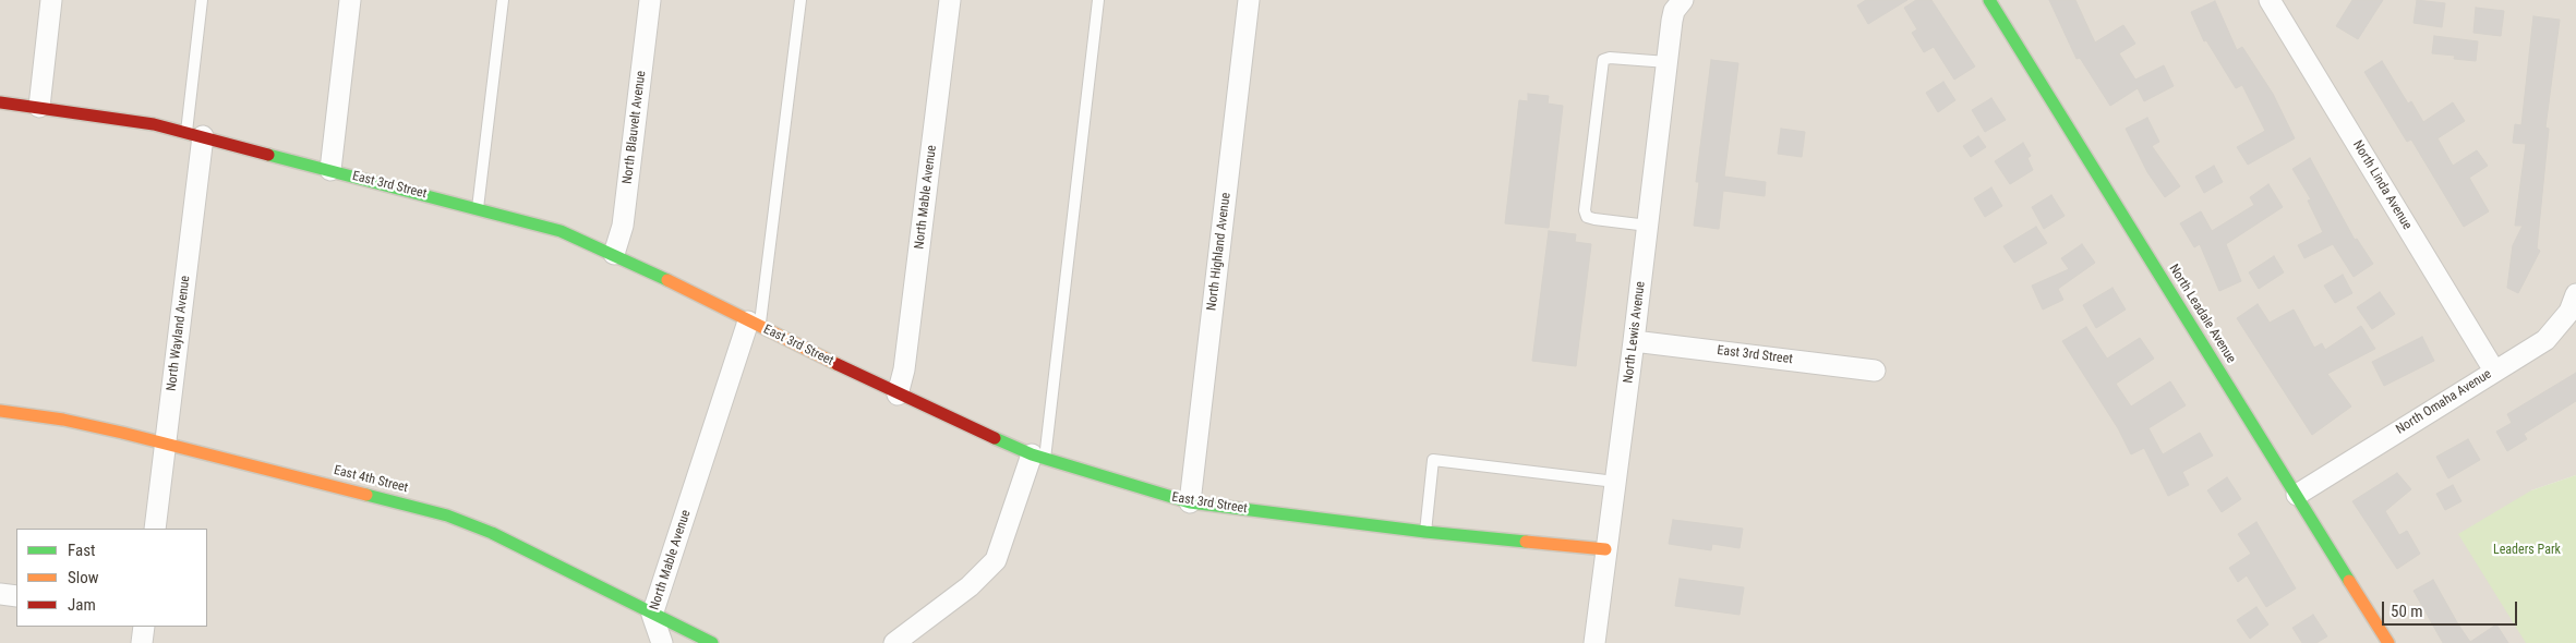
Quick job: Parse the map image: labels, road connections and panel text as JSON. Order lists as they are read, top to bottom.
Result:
{
  "streets": {
    "street": [
      "North Blauvelt Avenue",
      "East 3rd Street",
      "North Linda Avenue",
      "North Mable Avenue",
      "North Highland Avenue",
      "North Leadale Avenue",
      "North Lewis Avenue",
      "North Wayland Avenue",
      "North Omaha Avenue",
      "East 4th Street"
    ]
  },
  "crossings": [
    ["North Blauvelt Avenue", "East 3rd Street"],
    ["East 3rd Street", "North Mable Avenue"],
    ["East 3rd Street", "North Highland Avenue"],
    ["East 3rd Street", "North Lewis Avenue"],
    ["East 3rd Street", "North Wayland Avenue"],
    ["North Linda Avenue", "North Omaha Avenue"],
    ["North Mable Avenue", "East 4th Street"],
    ["North Leadale Avenue", "North Omaha Avenue"],
    ["North Wayland Avenue", "East 4th Street"]
  ],
  "parks": ["Leaders Park"],
  "legend": ["Fast", "Slow", "Jam"],
  "scale_bar": "50 m"
}
